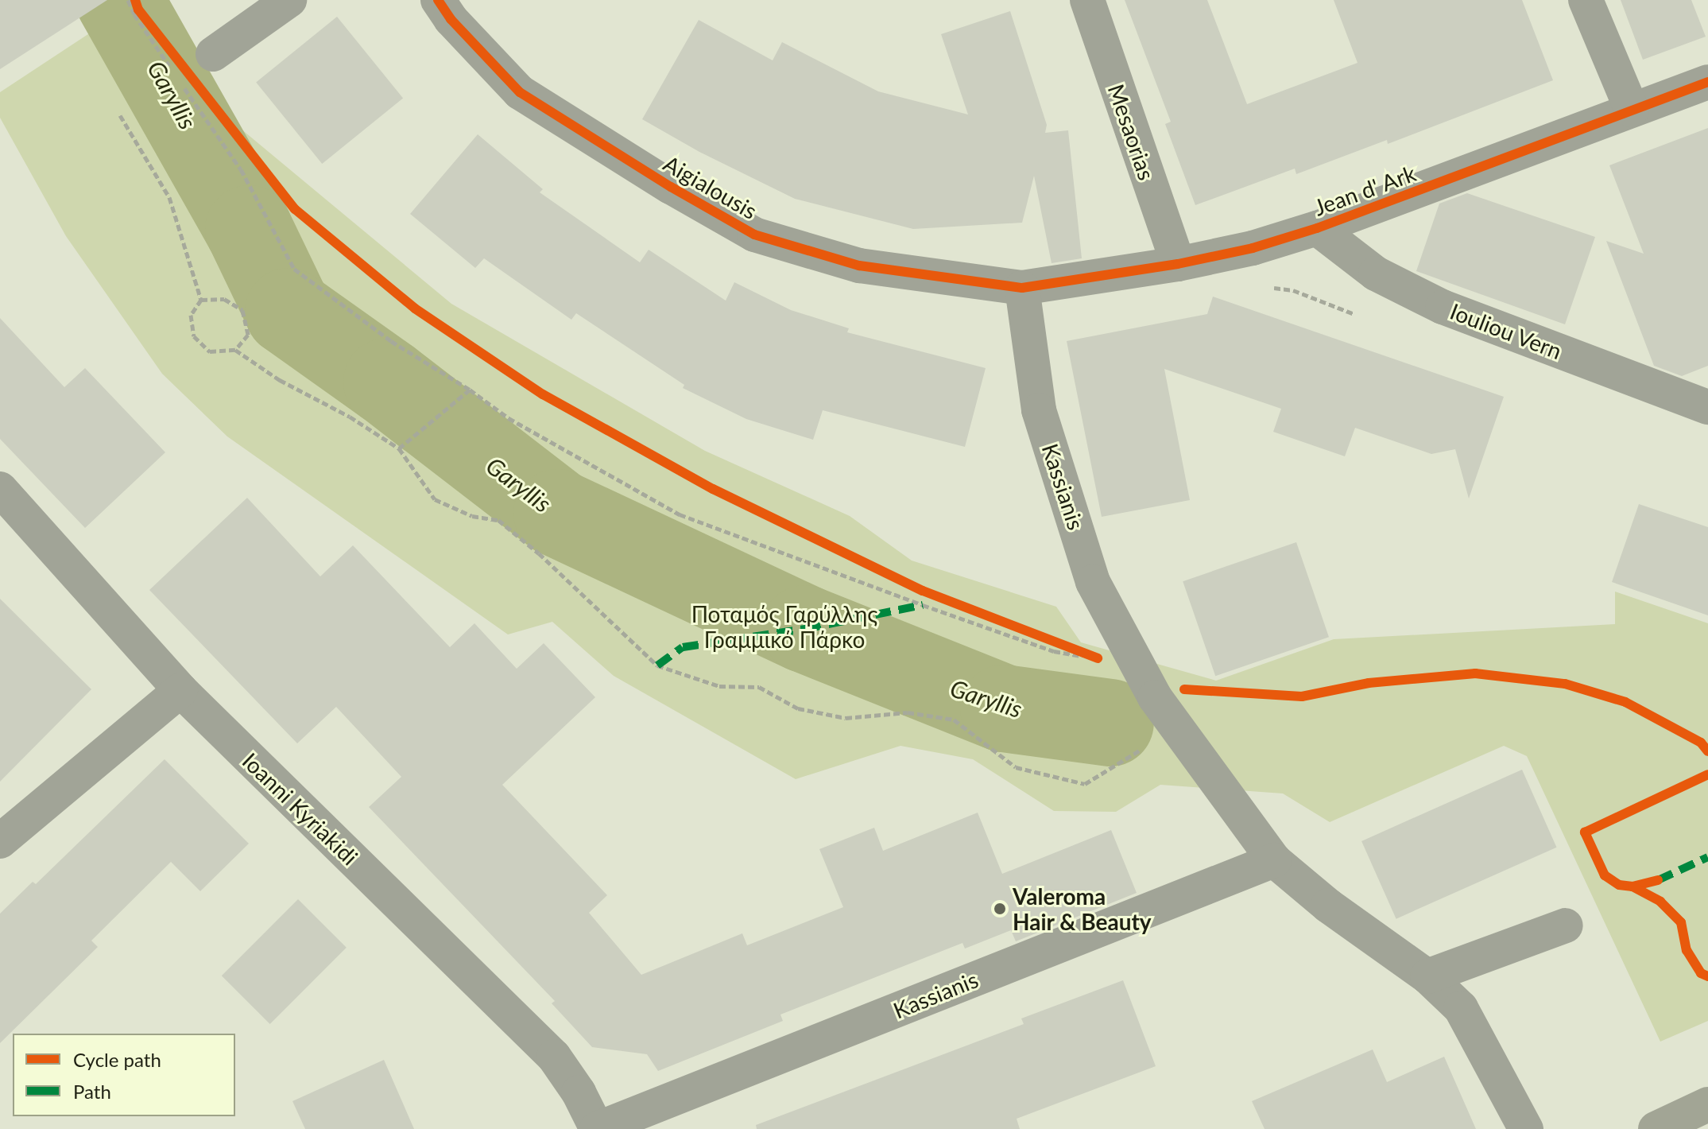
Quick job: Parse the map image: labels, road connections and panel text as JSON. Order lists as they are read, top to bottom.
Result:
{
  "streets": {
    "street": [
      "Mesaorias",
      "Aigialousis",
      "Jean d' Ark",
      "Iouliou Vern",
      "Kassianis",
      "Ioanni Kyriakidi"
    ]
  },
  "crossings": [
    ["Mesaorias", "Jean d' Ark"],
    ["Aigialousis", "Jean d' Ark"],
    ["Aigialousis", "Kassianis"],
    ["Jean d' Ark", "Iouliou Vern"],
    ["Jean d' Ark", "Kassianis"],
    ["Kassianis", "Ioanni Kyriakidi"]
  ],
  "water": ["Garyllis"],
  "parks": ["Ποταμός Γαρύλλης Γραμμικό Πάρκο"],
  "places": ["Valeroma Hair & Beauty"],
  "legend": ["Cycle path", "Path"]
}
